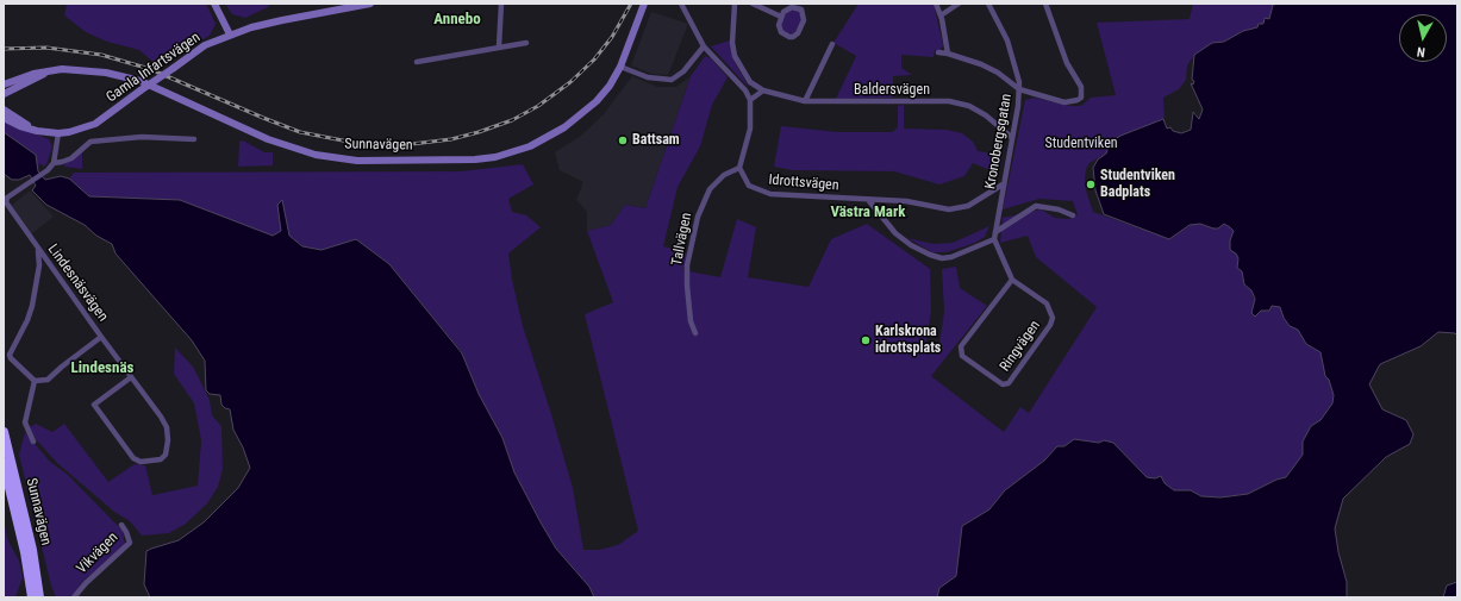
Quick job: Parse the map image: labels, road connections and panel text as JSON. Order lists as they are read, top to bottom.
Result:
{
  "streets": {
    "highway": ["Sunnavägen"],
    "main road": ["Gamla Infartsvägen"],
    "street": [
      "Baldersvägen",
      "Kronobergsgatan",
      "Idrottsvägen",
      "Tallvägen",
      "Lindesnäsvägen",
      "Ringvägen",
      "Vikvägen"
    ]
  },
  "crossings": [
    ["Baldersvägen", "Kronobergsgatan"],
    ["Kronobergsgatan", "Idrottsvägen"],
    ["Idrottsvägen", "Tallvägen"]
  ],
  "districts": ["Annebo", "Västra Mark", "Lindesnäs"],
  "parks": ["Studentviken"],
  "places": ["Battsam", "Studentviken Badplats", "Karlskrona idrottsplats"],
  "north": "bottom"
}
